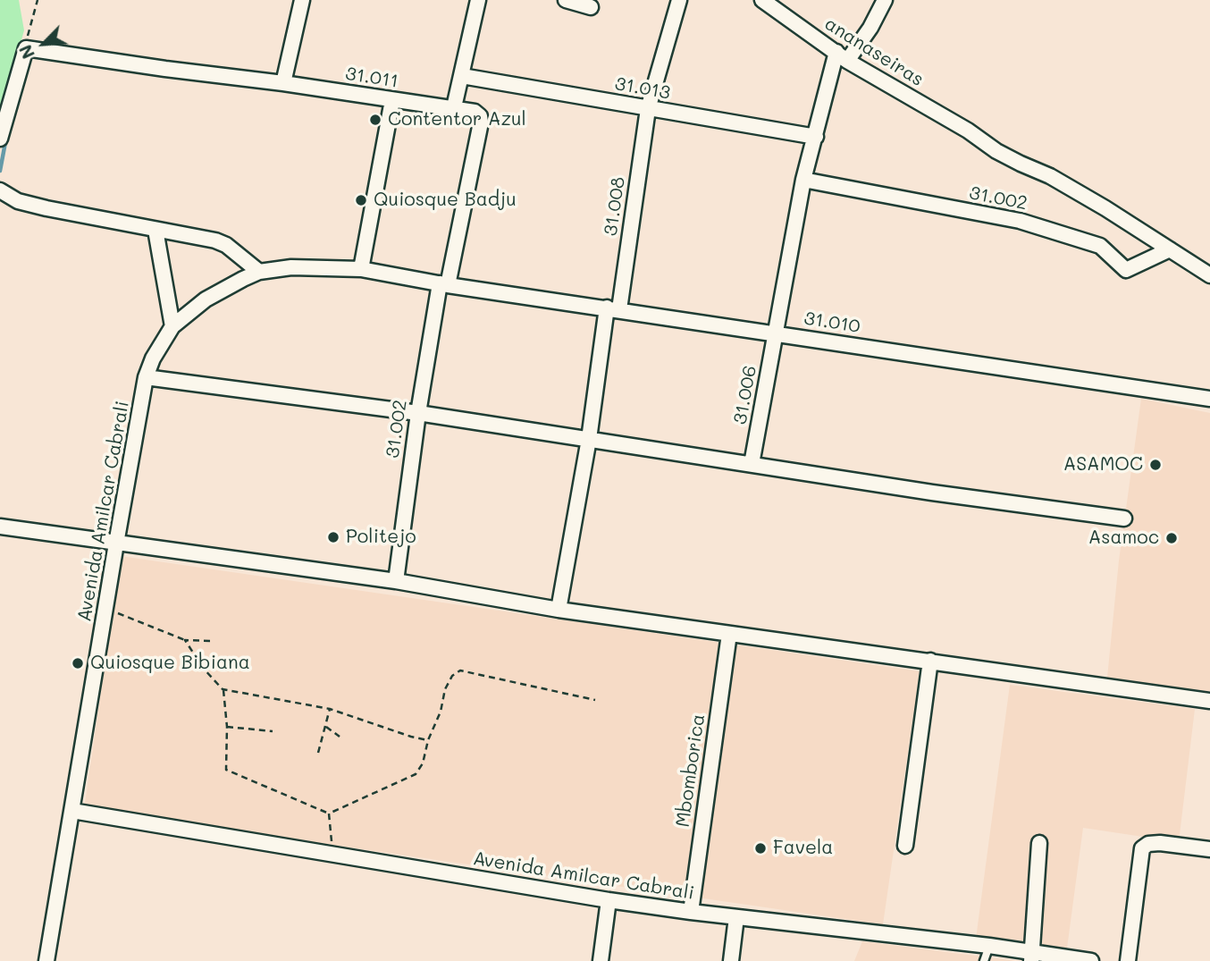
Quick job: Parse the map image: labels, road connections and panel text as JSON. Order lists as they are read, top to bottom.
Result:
{
  "streets": {
    "street": [
      "ananaseiras",
      "31.011",
      "31.013",
      "31.002",
      "31.008",
      "31.010",
      "31.006",
      "Avenida Amilcar Cabrali",
      "Mbomborica"
    ]
  },
  "crossings": [
    ["ananaseiras", "31.002"],
    ["ananaseiras", "31.006"],
    ["31.011", "31.002"],
    ["31.011", "31.010"],
    ["31.013", "31.008"],
    ["31.013", "31.006"],
    ["31.002", "31.010"],
    ["31.002", "31.006"],
    ["31.008", "31.010"],
    ["31.010", "31.006"],
    ["31.010", "Avenida Amilcar Cabrali"],
    ["Avenida Amilcar Cabrali", "Mbomborica"]
  ],
  "places": [
    "Contentor Azul",
    "Quiosque Badju",
    "ASAMOC",
    "Politejo",
    "Asamoc",
    "Quiosque Bibiana",
    "Favela"
  ],
  "north": "bottom left"
}
